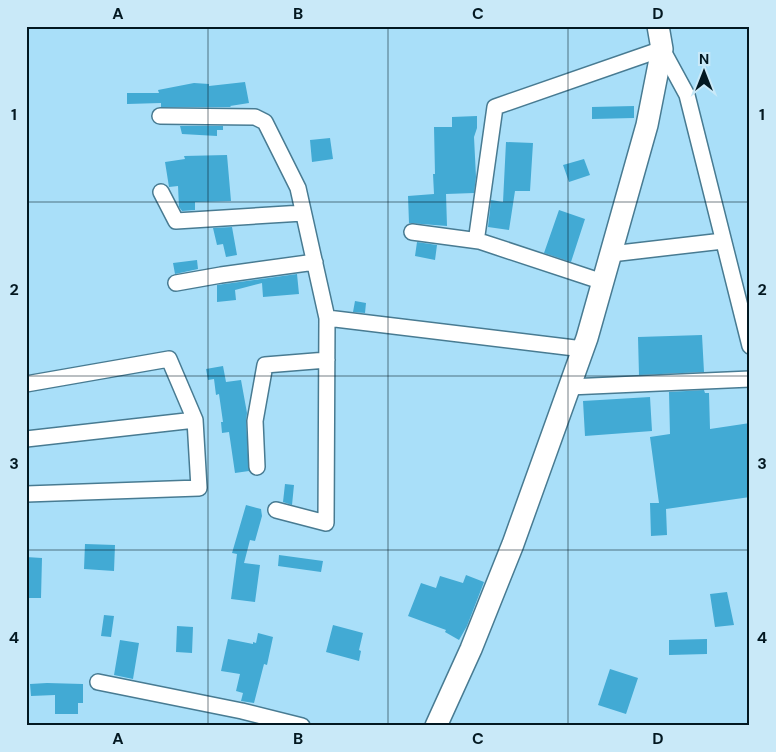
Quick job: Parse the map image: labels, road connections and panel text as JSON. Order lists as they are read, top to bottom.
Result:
{
  "north": "top",
  "grid": {
    "columns": [
      "A",
      "B",
      "C",
      "D"
    ],
    "rows": [
      "1",
      "2",
      "3",
      "4"
    ]
  }
}
